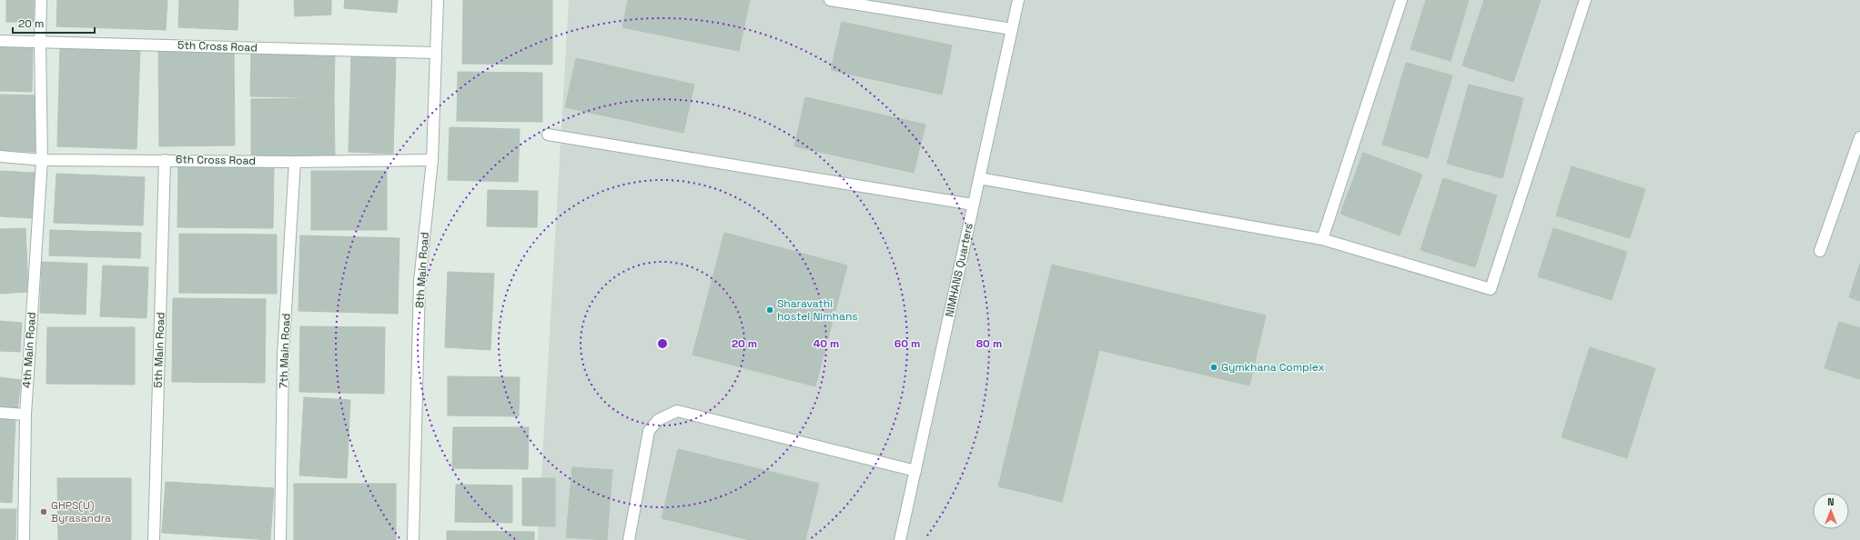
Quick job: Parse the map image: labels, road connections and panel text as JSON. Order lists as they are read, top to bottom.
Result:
{
  "streets": {
    "street": [
      "5th Cross Road",
      "6th Cross Road",
      "8th Main Road",
      "NIMHANS Quarters",
      "4th Main Road",
      "5th Main Road",
      "7th Main Road"
    ]
  },
  "crossings": [
    ["5th Cross Road", "8th Main Road"],
    ["5th Cross Road", "4th Main Road"],
    ["6th Cross Road", "8th Main Road"],
    ["6th Cross Road", "4th Main Road"],
    ["6th Cross Road", "5th Main Road"],
    ["6th Cross Road", "7th Main Road"]
  ],
  "places": ["Sharavathi hostel Nimhans", "Gymkhana Complex", "GHPS(U) Byrasandra"],
  "scale_bar": "20 m",
  "north": "top",
  "rings": [
    "20 m",
    "40 m",
    "60 m",
    "80 m"
  ]
}
